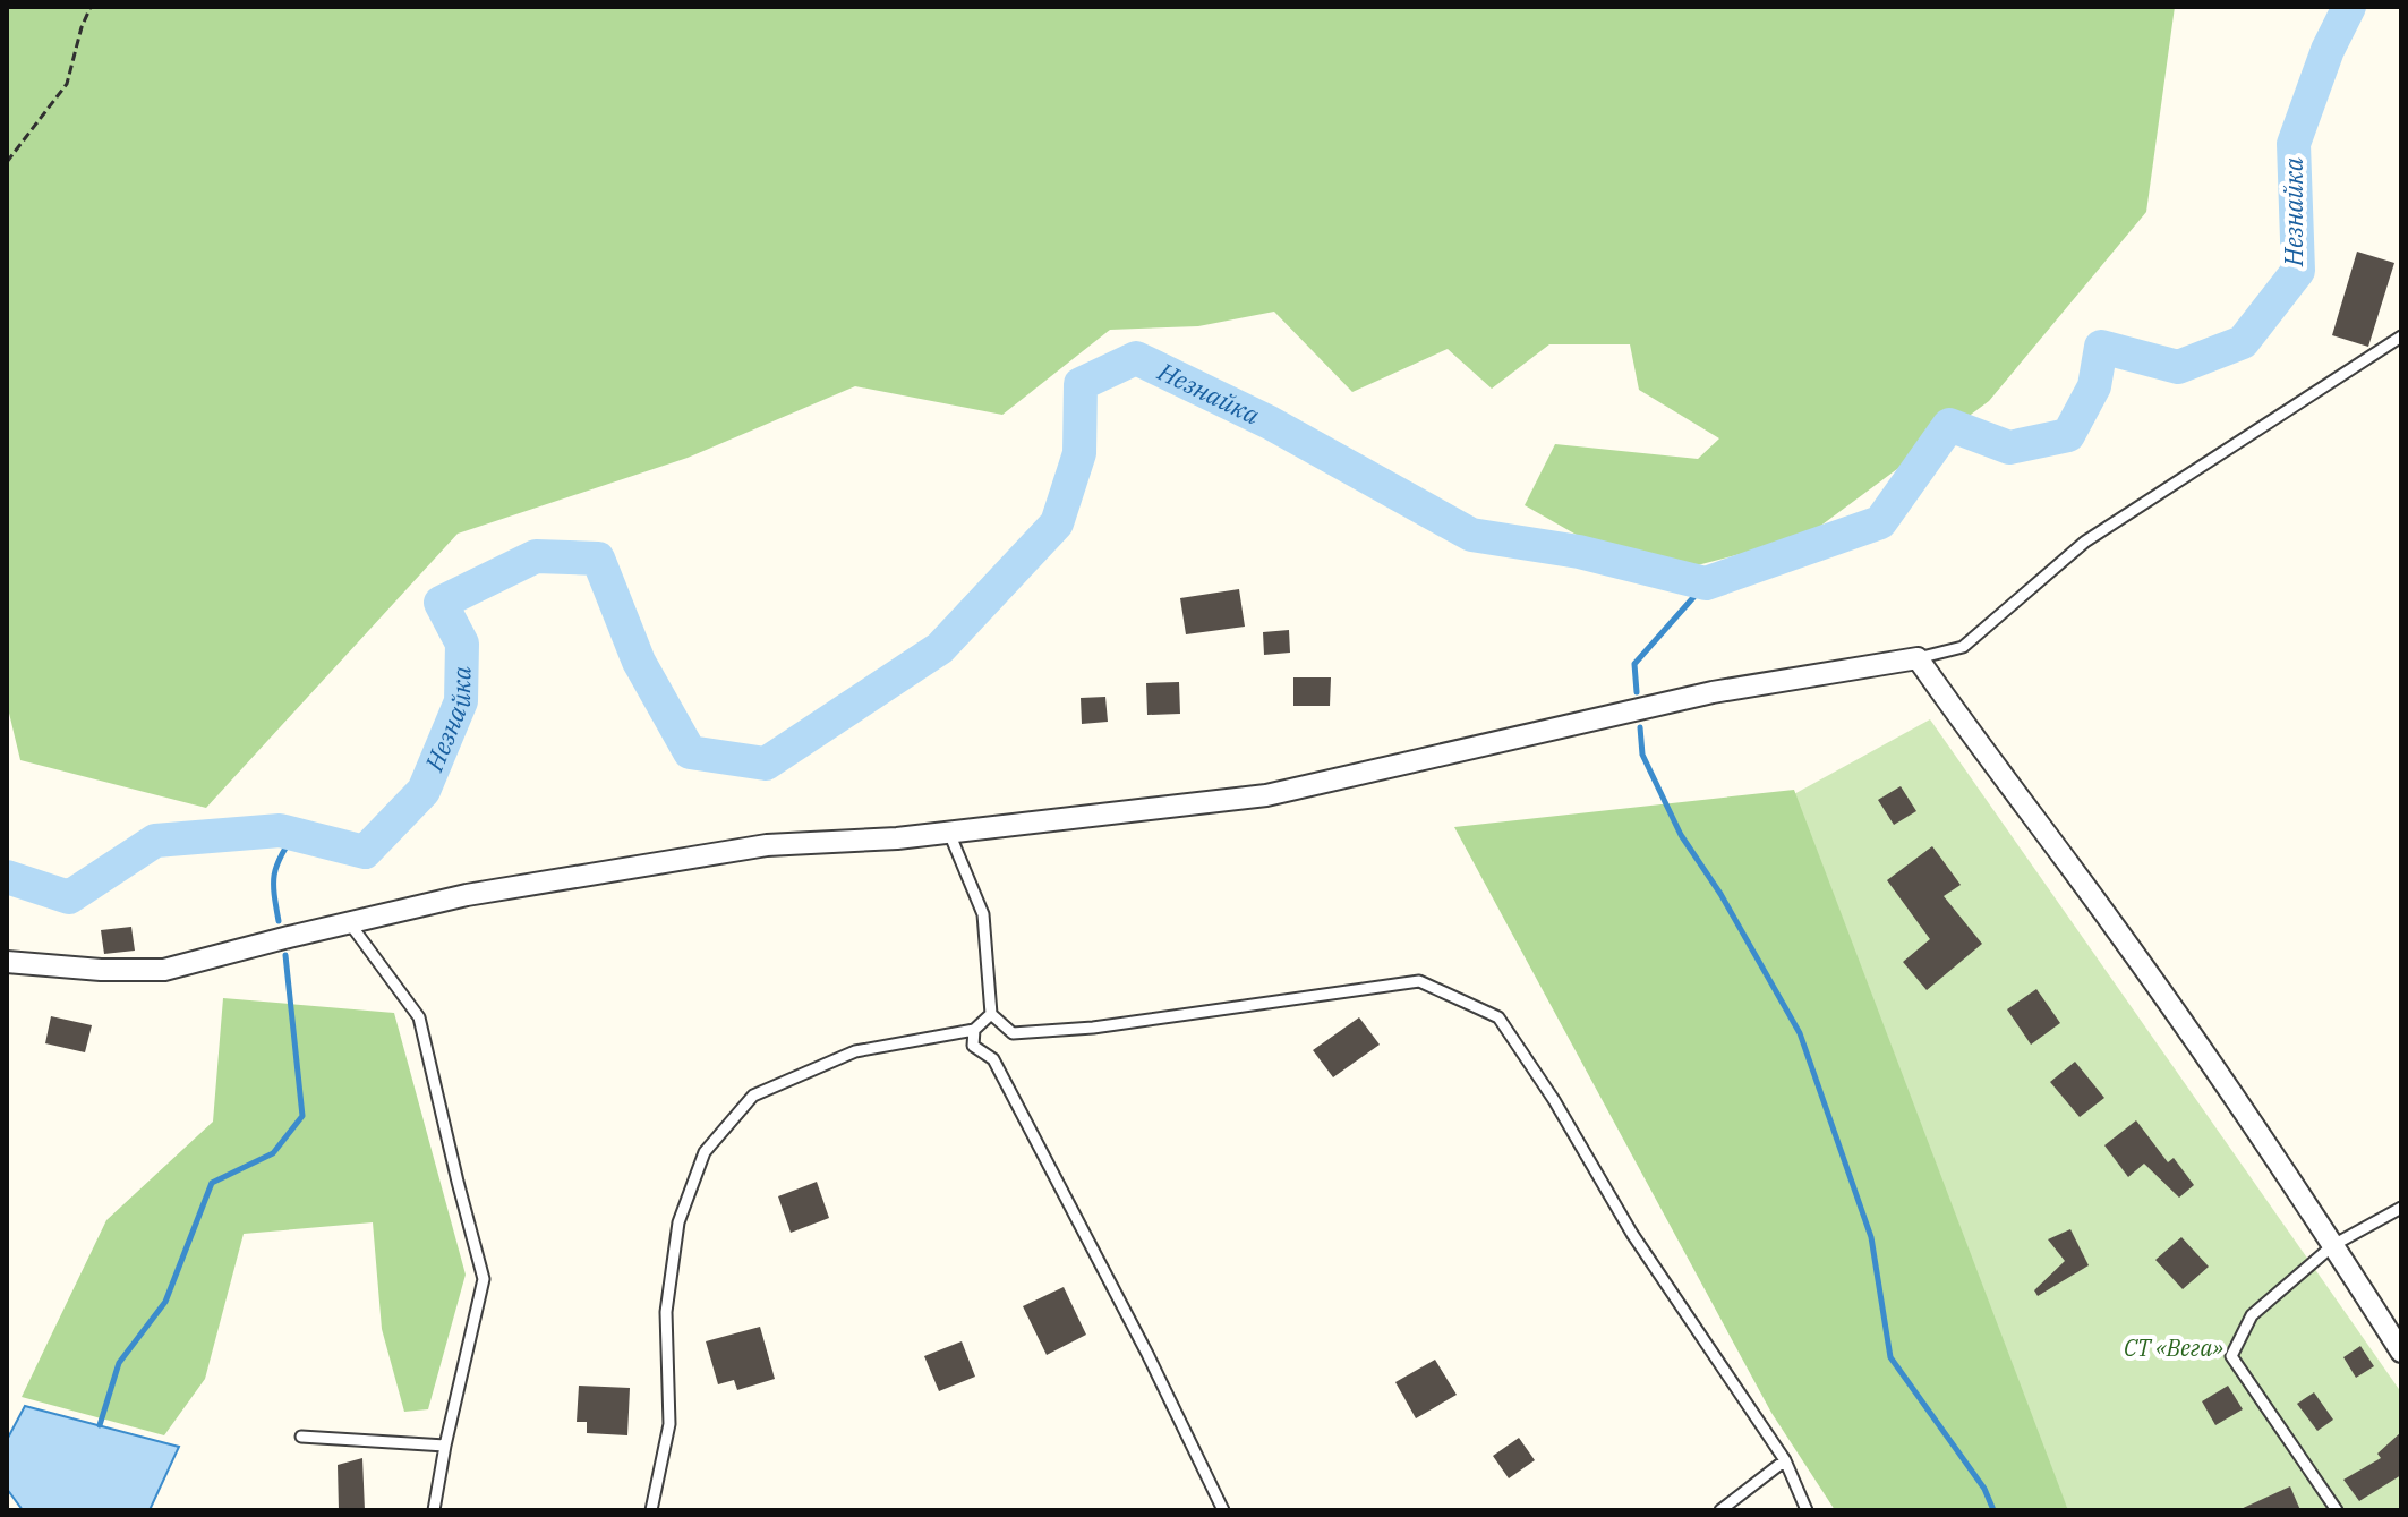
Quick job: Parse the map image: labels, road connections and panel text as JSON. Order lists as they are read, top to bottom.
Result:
{
  "water": ["Незнайка"],
  "parks": ["СТ «Вега»"]
}
